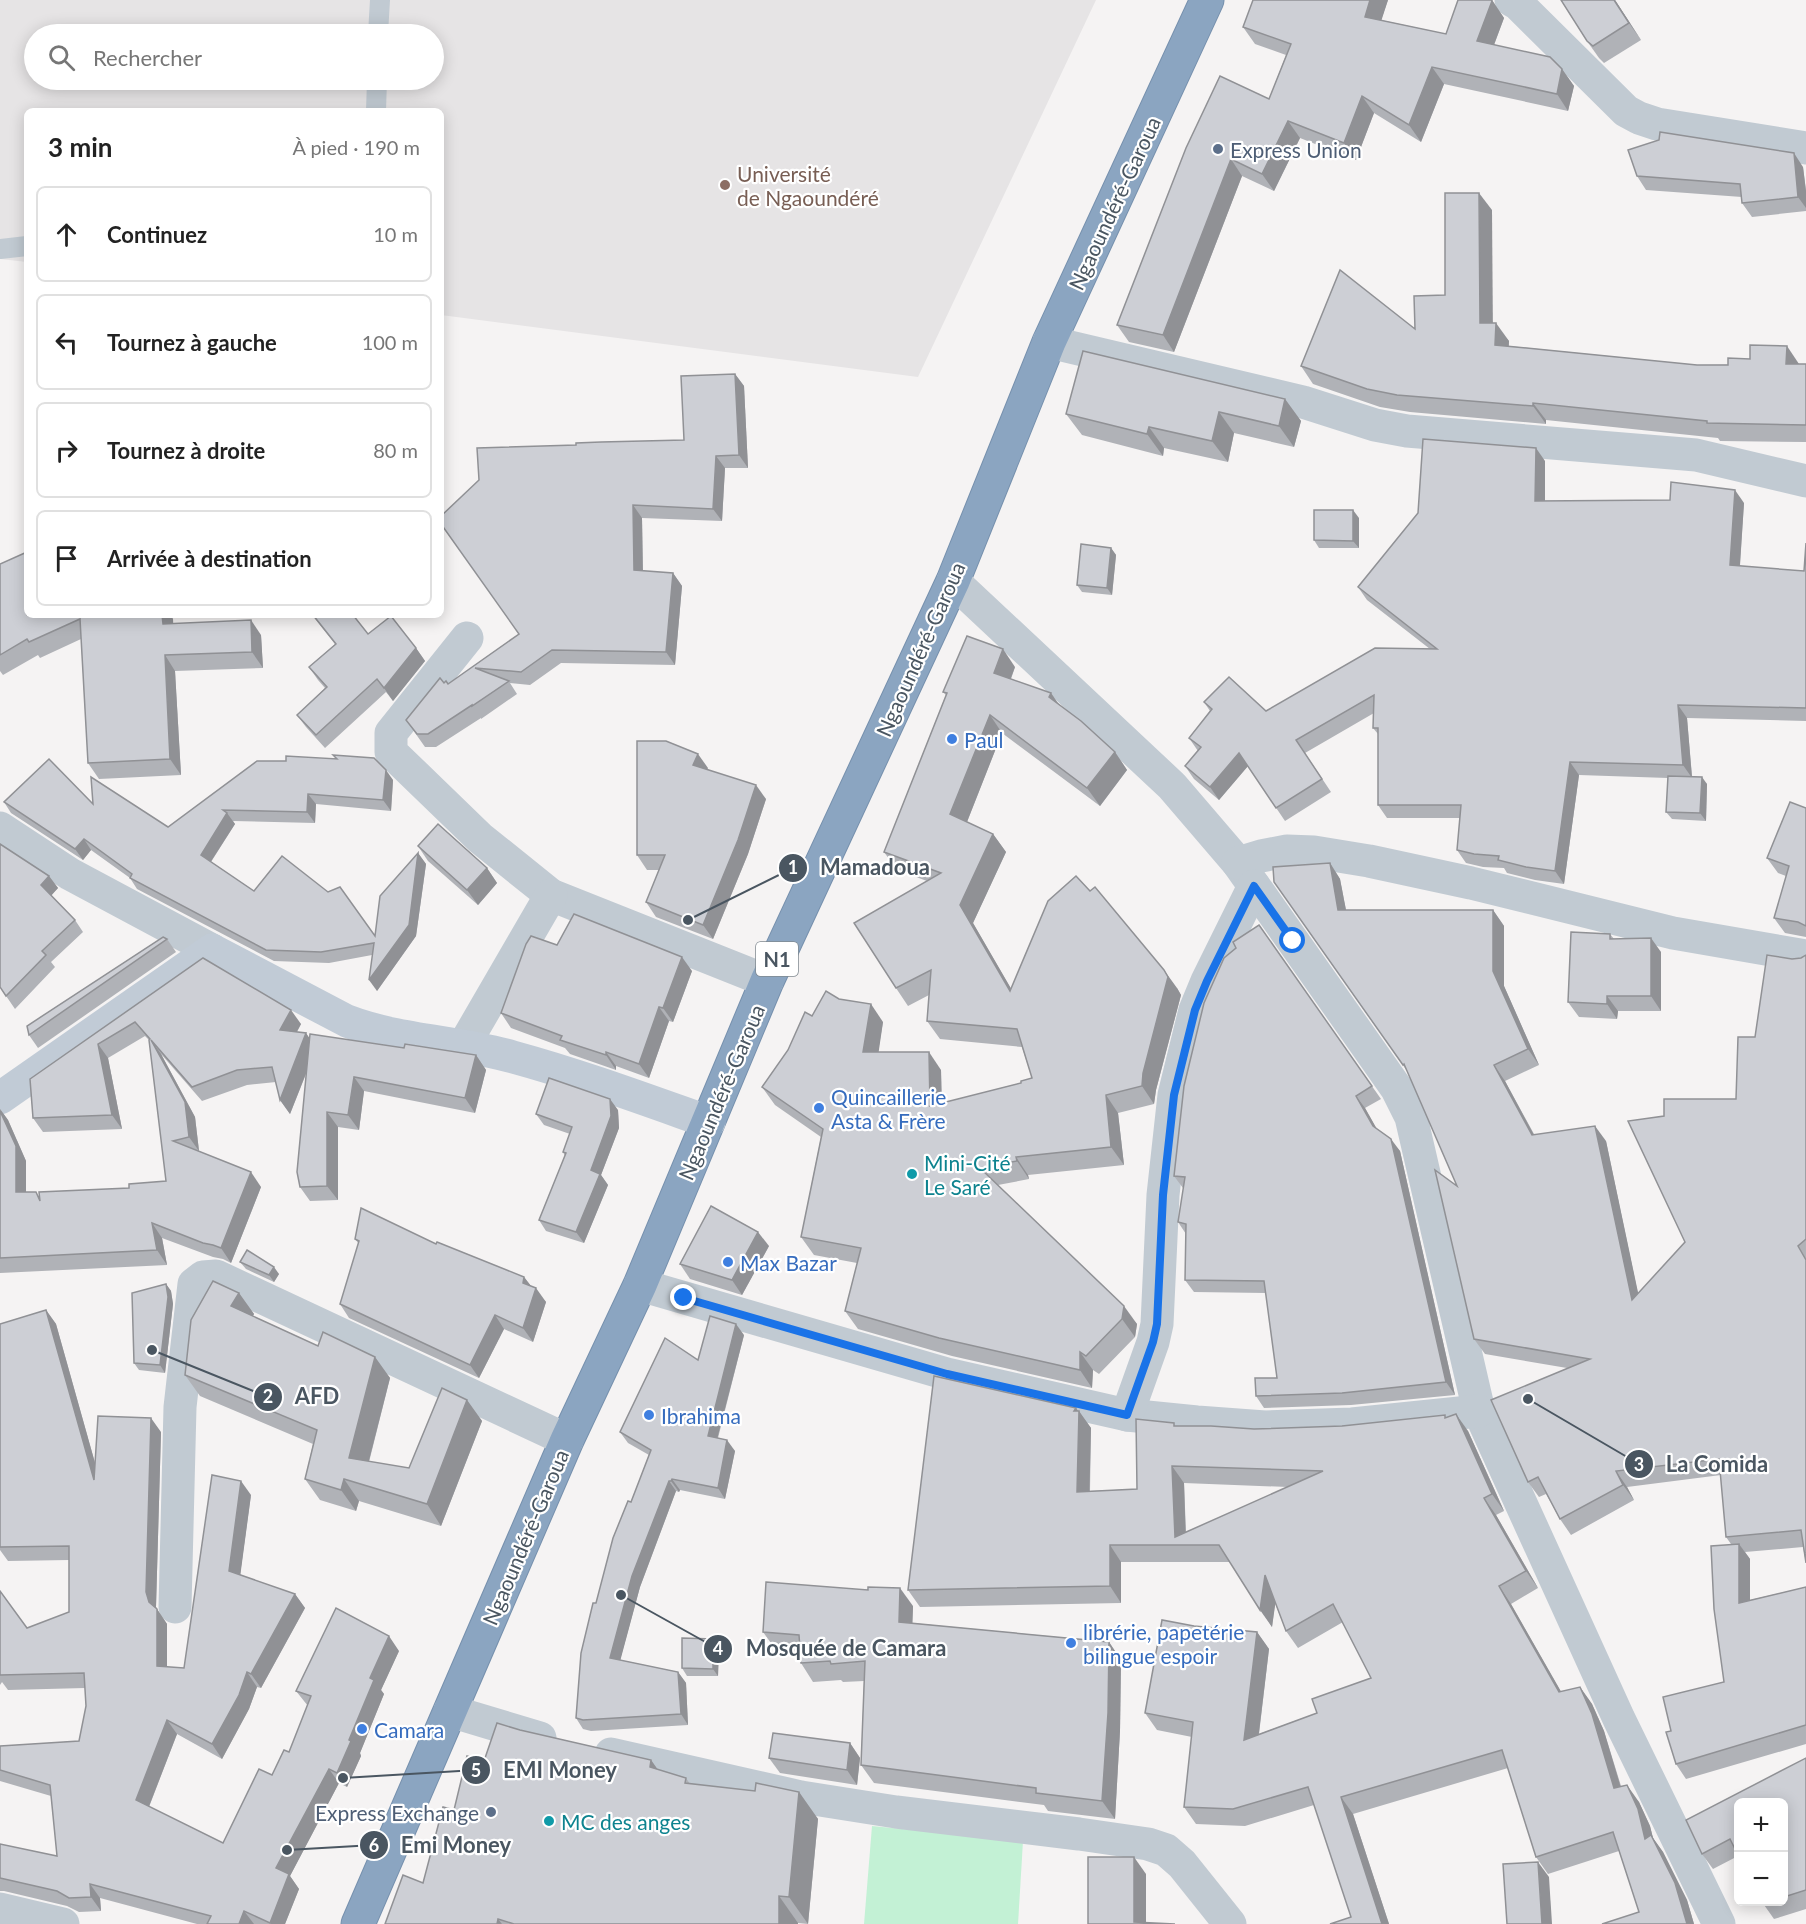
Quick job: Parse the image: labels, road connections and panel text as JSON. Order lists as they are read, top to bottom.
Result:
{
  "streets": {
    "highway": ["Ngaoundéré-Garoua", "N1"]
  },
  "places": [
    "Express Union",
    "Université de Ngaoundéré",
    "Paul",
    "Mamadoua",
    "Quincaillerie Asta & Frère",
    "Mini-Cité Le Saré",
    "Max Bazar",
    "AFD",
    "La Comida",
    "Ibrahima",
    "Mosquée de Camara",
    "librérie, papetérie bilingue espoir",
    "Camara",
    "EMI Money",
    "Express Exchange",
    "MC des anges",
    "Emi Money"
  ],
  "page": {
    "search": "Rechercher",
    "heading": ["3 min", "À pied · 190 m"],
    "list": [
      ["Continuez", "10 m"],
      ["Tournez à gauche", "100 m"],
      ["Tournez à droite", "80 m"],
      "Arrivée à destination"
    ],
    "map_buttons": ["+", "−"]
  }
}
